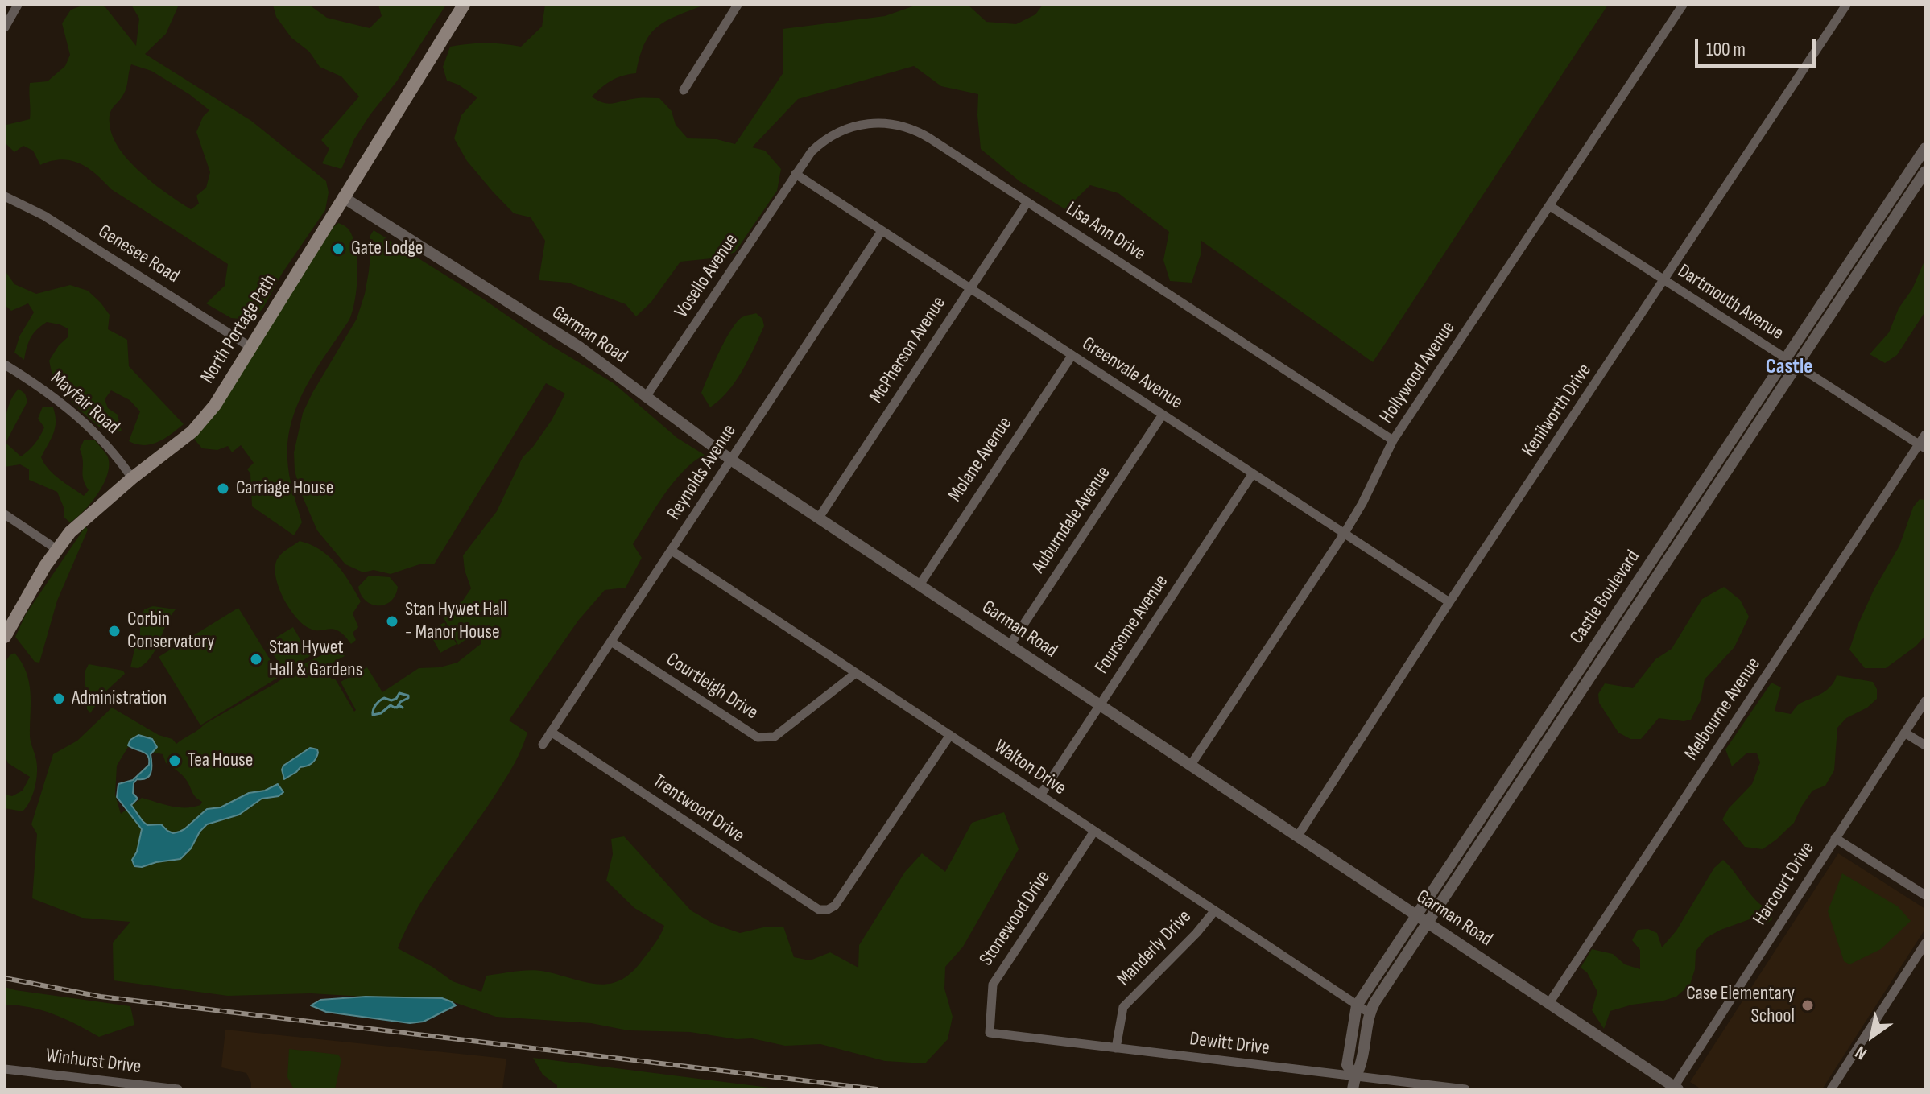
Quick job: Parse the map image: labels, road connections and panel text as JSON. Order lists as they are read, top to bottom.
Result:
{
  "streets": {
    "main road": ["North Portage Path"],
    "street": [
      "Lisa Ann Drive",
      "Genesee Road",
      "Vosello Avenue",
      "Dartmouth Avenue",
      "Garman Road",
      "McPherson Avenue",
      "Hollywood Avenue",
      "Greenvale Avenue",
      "Mayfair Road",
      "Kenilworth Drive",
      "Molane Avenue",
      "Reynolds Avenue",
      "Auburndale Avenue",
      "Castle Boulevard",
      "Foursome Avenue",
      "Courtleigh Drive",
      "Melbourne Avenue",
      "Walton Drive",
      "Trentwood Drive",
      "Harcourt Drive",
      "Stonewood Drive",
      "Manderly Drive",
      "Dewitt Drive",
      "Winhurst Drive"
    ]
  },
  "crossings": [
    ["Lisa Ann Drive", "Vosello Avenue"],
    ["Lisa Ann Drive", "McPherson Avenue"],
    ["Lisa Ann Drive", "Hollywood Avenue"],
    ["Lisa Ann Drive", "Greenvale Avenue"],
    ["Genesee Road", "North Portage Path"],
    ["Vosello Avenue", "Garman Road"],
    ["Vosello Avenue", "Greenvale Avenue"],
    ["Dartmouth Avenue", "Hollywood Avenue"],
    ["Dartmouth Avenue", "Kenilworth Drive"],
    ["Dartmouth Avenue", "Castle Boulevard"],
    ["Dartmouth Avenue", "Melbourne Avenue"],
    ["North Portage Path", "Garman Road"],
    ["North Portage Path", "Mayfair Road"],
    ["Garman Road", "McPherson Avenue"],
    ["Garman Road", "Hollywood Avenue"],
    ["Garman Road", "Kenilworth Drive"],
    ["Garman Road", "Molane Avenue"],
    ["Garman Road", "Reynolds Avenue"],
    ["Garman Road", "Auburndale Avenue"],
    ["Garman Road", "Castle Boulevard"],
    ["Garman Road", "Foursome Avenue"],
    ["Garman Road", "Melbourne Avenue"],
    ["Garman Road", "Harcourt Drive"],
    ["McPherson Avenue", "Greenvale Avenue"],
    ["Hollywood Avenue", "Greenvale Avenue"],
    ["Greenvale Avenue", "Kenilworth Drive"],
    ["Greenvale Avenue", "Molane Avenue"],
    ["Greenvale Avenue", "Reynolds Avenue"],
    ["Greenvale Avenue", "Auburndale Avenue"],
    ["Greenvale Avenue", "Foursome Avenue"],
    ["Reynolds Avenue", "Courtleigh Drive"],
    ["Reynolds Avenue", "Walton Drive"],
    ["Reynolds Avenue", "Trentwood Drive"],
    ["Castle Boulevard", "Walton Drive"],
    ["Castle Boulevard", "Dewitt Drive"],
    ["Foursome Avenue", "Walton Drive"],
    ["Courtleigh Drive", "Walton Drive"],
    ["Walton Drive", "Trentwood Drive"],
    ["Walton Drive", "Stonewood Drive"],
    ["Walton Drive", "Manderly Drive"],
    ["Stonewood Drive", "Dewitt Drive"],
    ["Manderly Drive", "Dewitt Drive"]
  ],
  "districts": ["Castle"],
  "places": [
    "Gate Lodge",
    "Carriage House",
    "Stan Hywet Hall - Manor House",
    "Corbin Conservatory",
    "Stan Hywet Hall & Gardens",
    "Administration",
    "Tea House",
    "Case Elementary School"
  ],
  "scale_bar": "100 m",
  "north": "bottom left"
}
